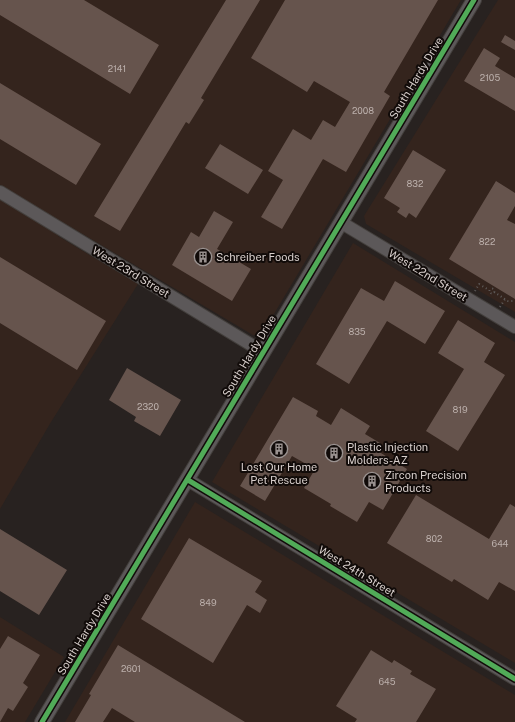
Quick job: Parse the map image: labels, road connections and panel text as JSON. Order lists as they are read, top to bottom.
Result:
{
  "streets": {
    "street": [
      "South Hardy Drive",
      "West 23rd Street",
      "West 22nd Street",
      "West 24th Street"
    ]
  },
  "crossings": [
    ["South Hardy Drive", "West 23rd Street"],
    ["South Hardy Drive", "West 22nd Street"],
    ["South Hardy Drive", "West 24th Street"]
  ],
  "places": {
    "building": [
      "Schreiber Foods",
      "Lost Our Home Pet Rescue",
      "Plastic Injection Molders-AZ",
      "Zircon Precision Products"
    ]
  },
  "house_numbers": [
    "2141",
    "2105",
    "2008",
    "832",
    "822",
    "835",
    "2320",
    "819",
    "802",
    "644",
    "849",
    "2601",
    "645"
  ]
}
